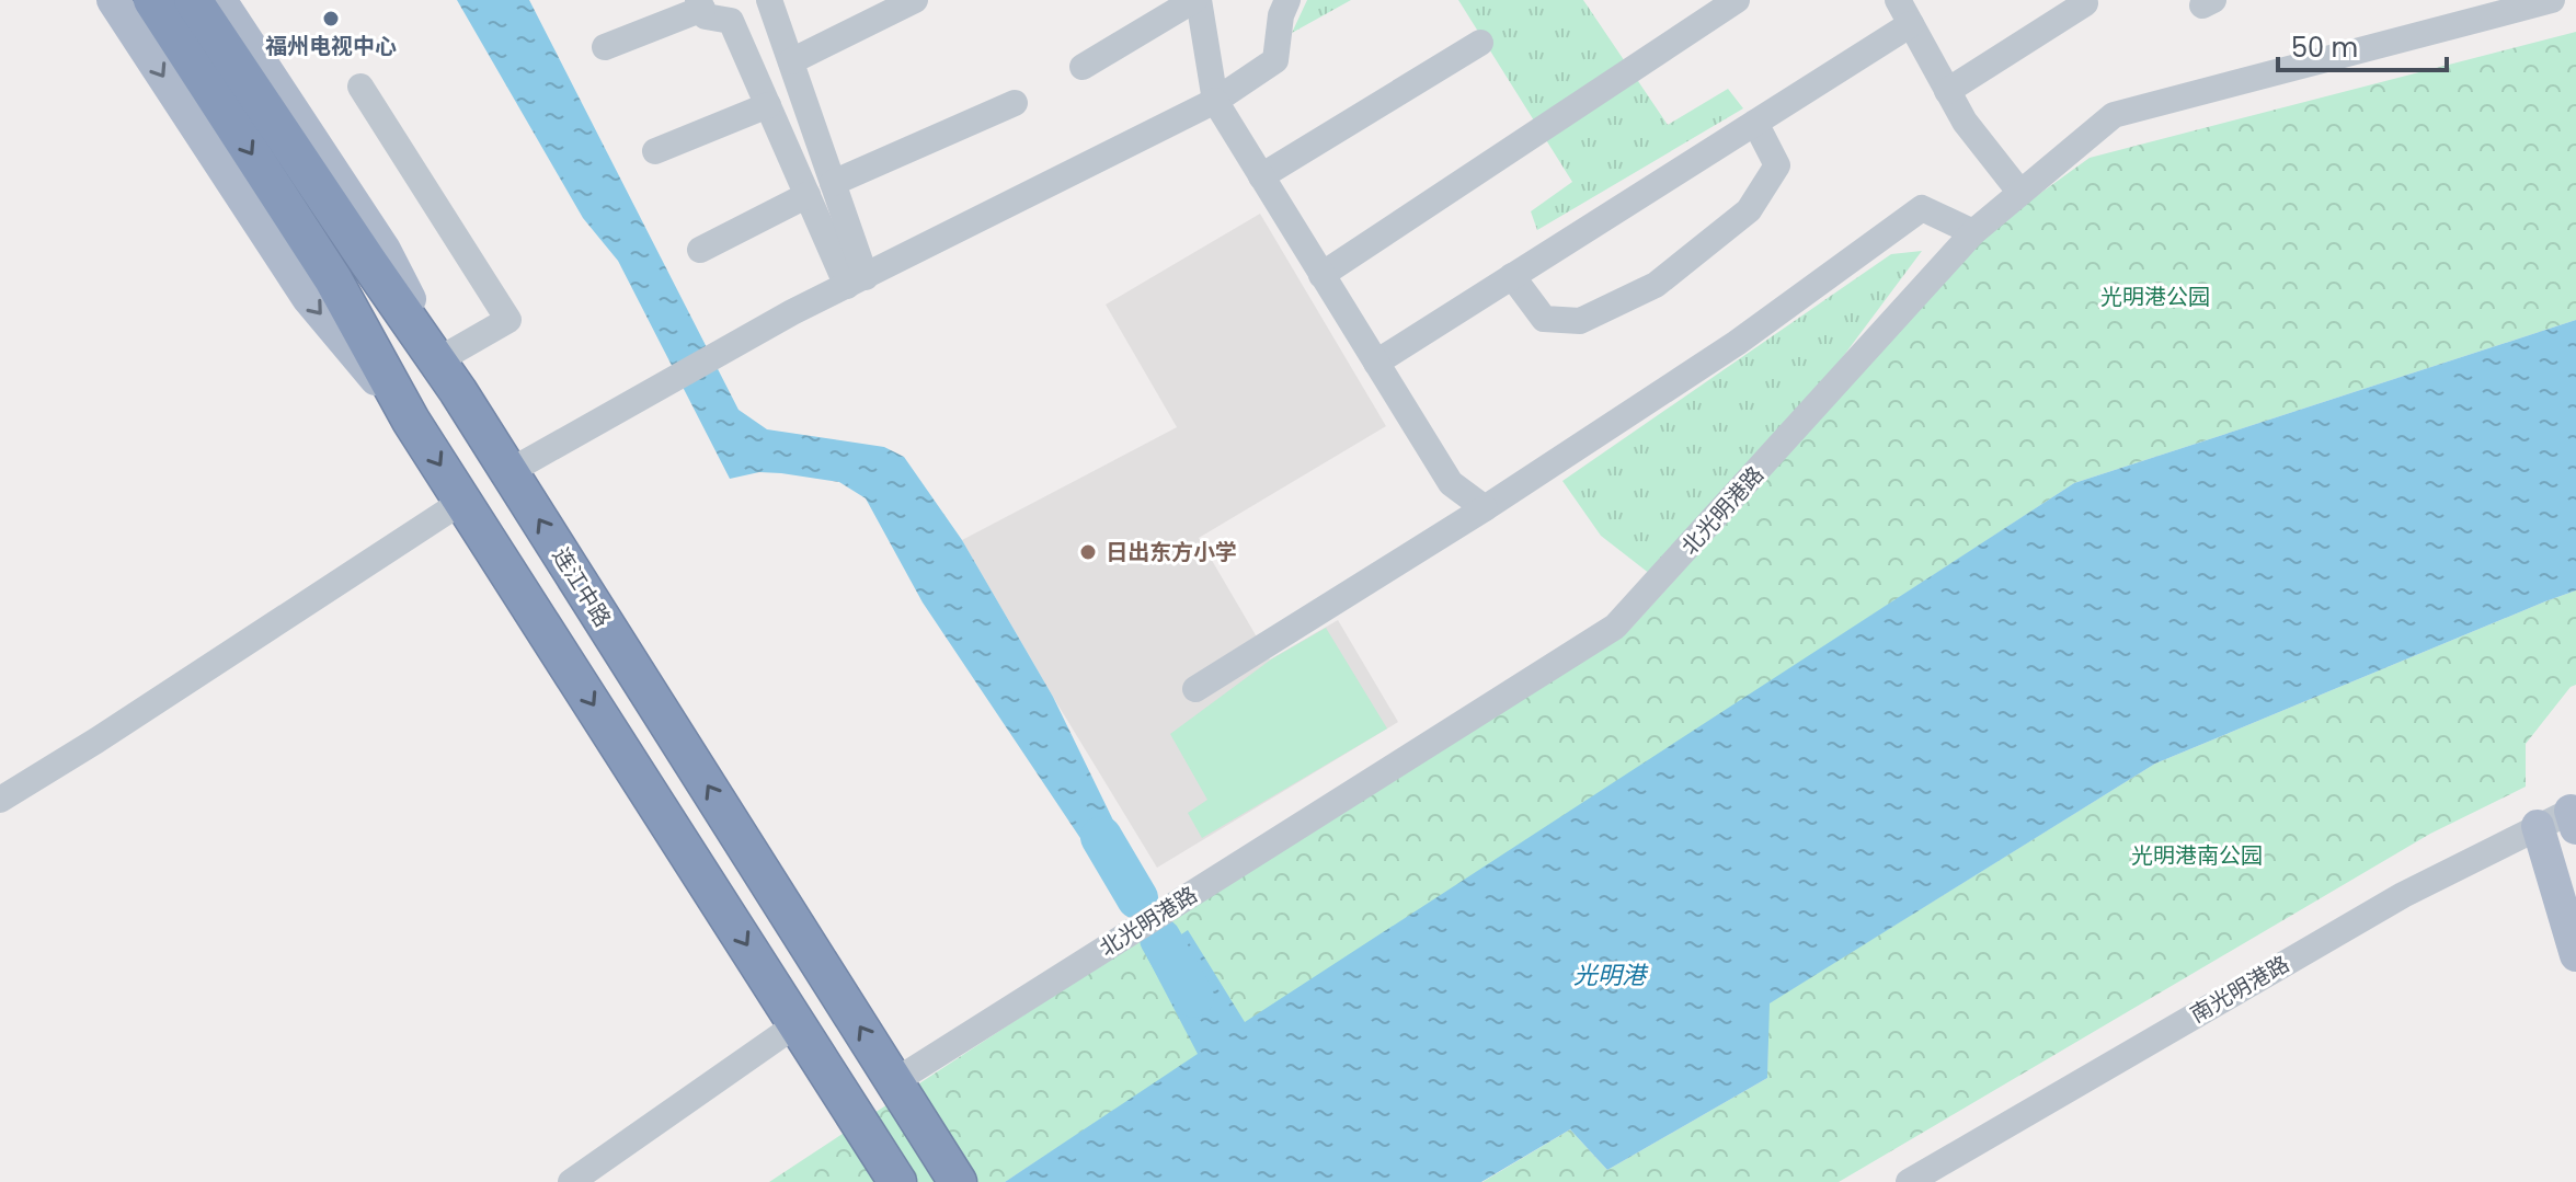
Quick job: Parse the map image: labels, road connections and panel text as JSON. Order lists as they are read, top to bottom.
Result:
{
  "streets": {
    "highway": ["连江中路"],
    "street": ["北光明港路", "南光明港路"]
  },
  "crossings": [
    ["北光明港路", "连江中路"]
  ],
  "water": ["光明港"],
  "parks": ["光明港公园", "光明港南公园"],
  "places": ["福州电视中心", "日出东方小学"],
  "scale_bar": "50 m"
}
